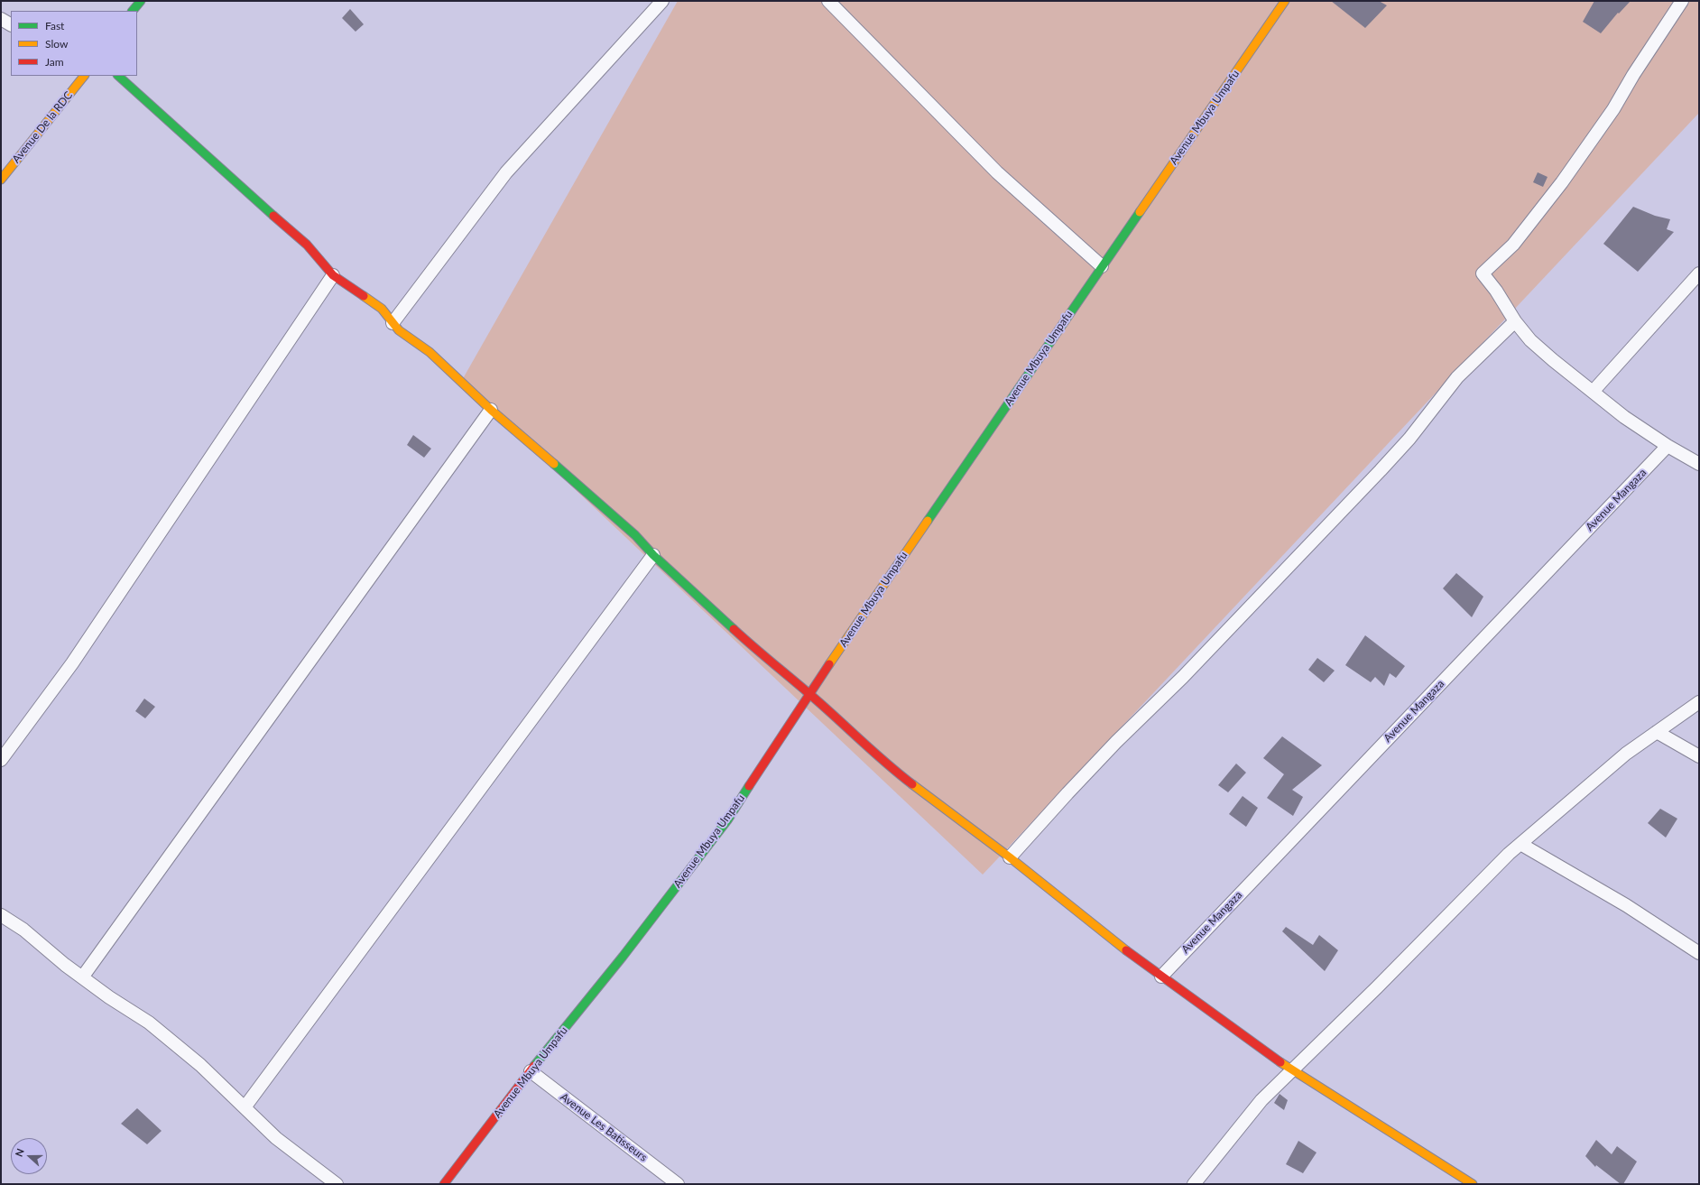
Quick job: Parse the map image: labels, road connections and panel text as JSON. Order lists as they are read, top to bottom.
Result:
{
  "streets": {
    "street": [
      "Avenue Mbuya Umpafu",
      "Avenue De la RDC",
      "Avenue Mangaza",
      "Avenue Les Batisseurs"
    ]
  },
  "crossings": [
    ["Avenue Mbuya Umpafu", "Avenue Les Batisseurs"]
  ],
  "legend": ["Fast", "Slow", "Jam"],
  "north": "left"
}
